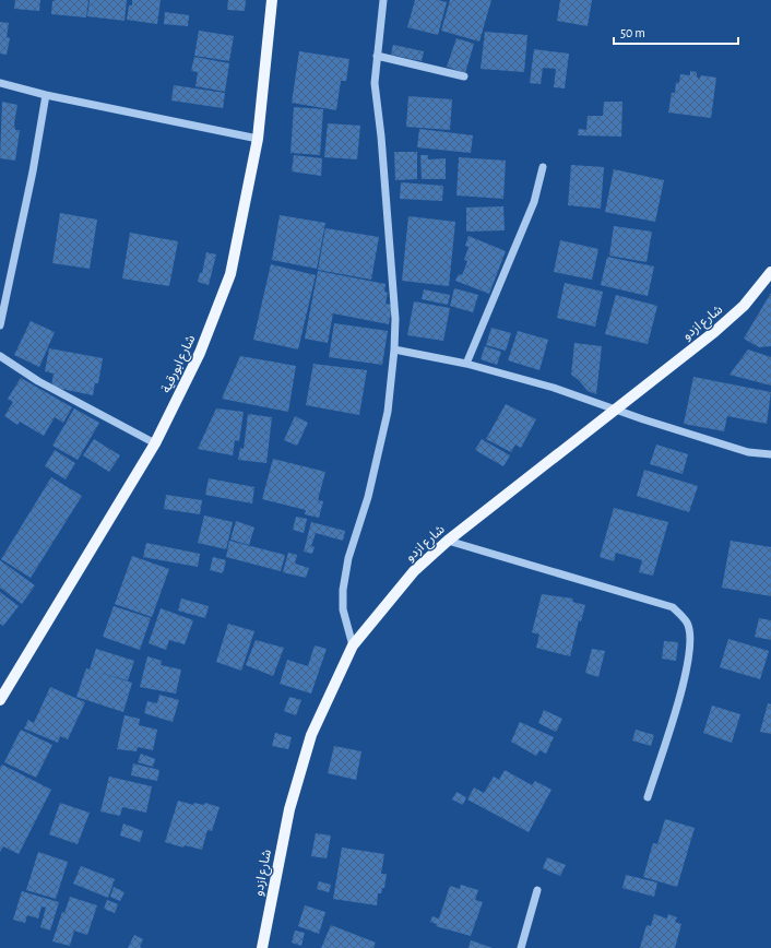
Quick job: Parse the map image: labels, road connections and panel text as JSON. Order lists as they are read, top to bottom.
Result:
{
  "streets": {
    "main road": ["شارع ازدو", "شارع ابورقية"]
  },
  "scale_bar": "50 m"
}
